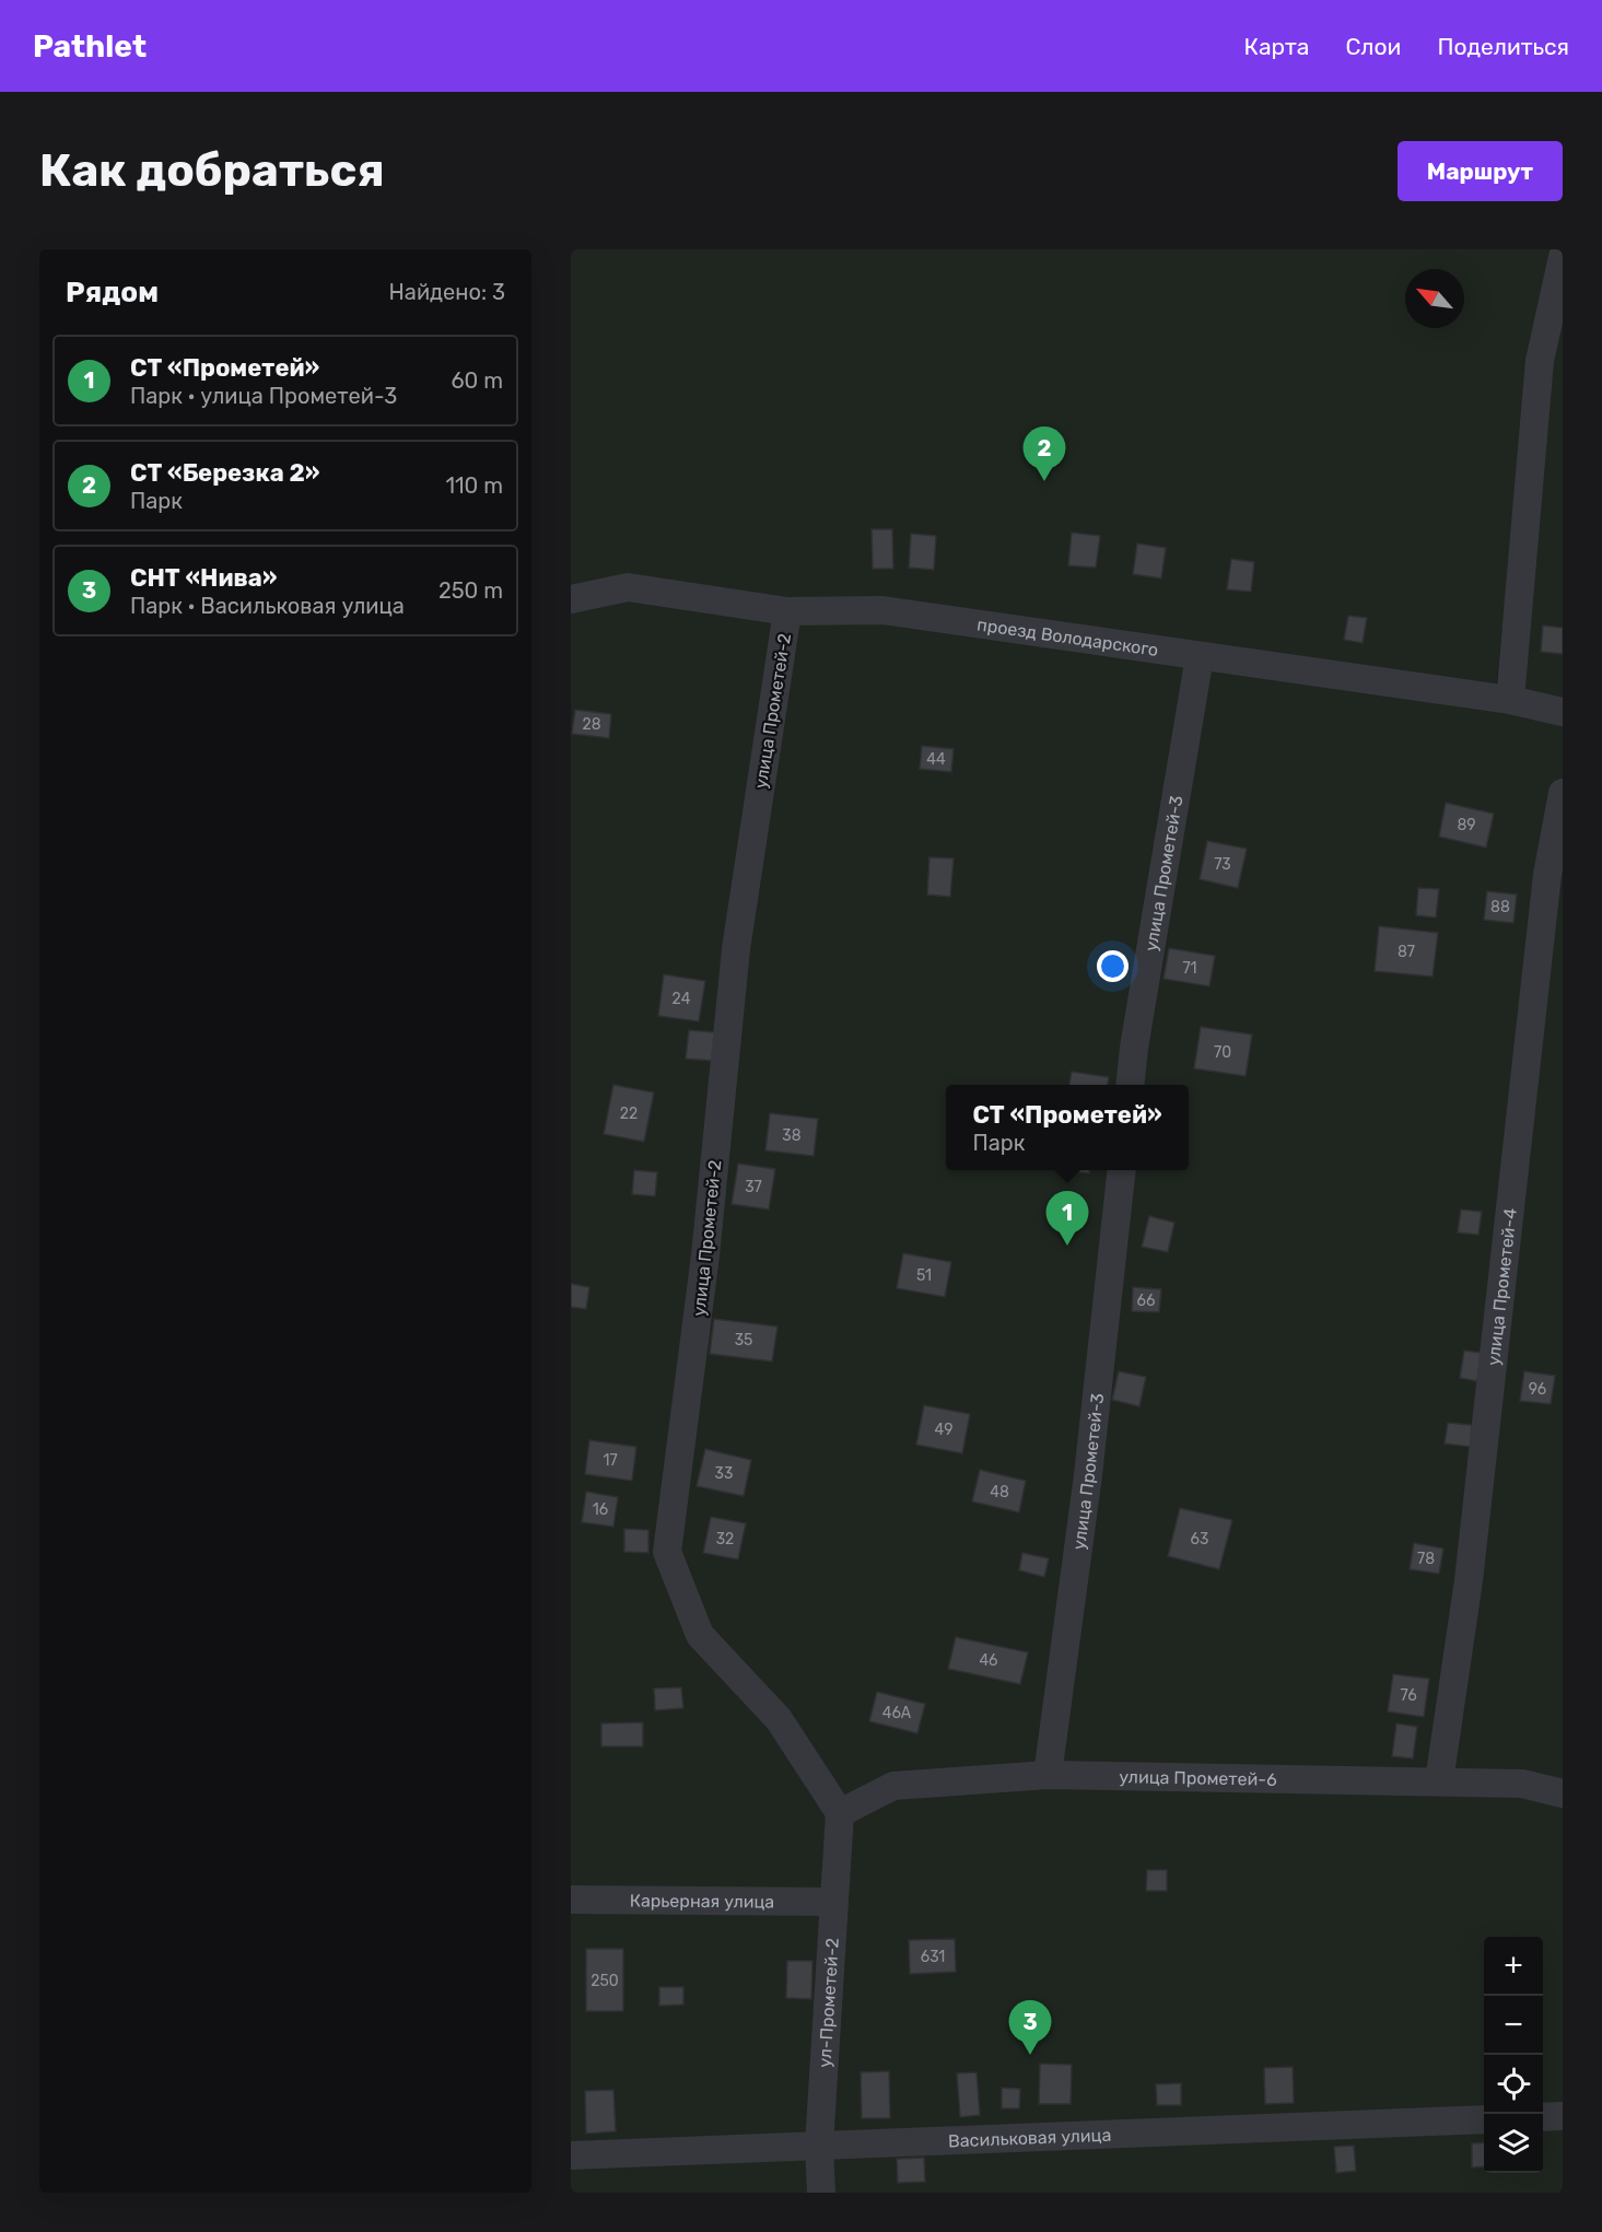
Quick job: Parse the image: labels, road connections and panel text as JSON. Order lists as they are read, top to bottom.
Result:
{
  "streets": {
    "street": [
      "проезд Володарского",
      "улица Прометей-2",
      "улица Прометей-3",
      "улица Прометей-4",
      "улица Прометей-6",
      "Карьерная улица",
      "ул-Прометей-2",
      "Васильковая улица"
    ]
  },
  "crossings": [
    ["проезд Володарского", "улица Прометей-2"],
    ["проезд Володарского", "улица Прометей-3"],
    ["улица Прометей-2", "улица Прометей-6"],
    ["улица Прометей-2", "ул-Прометей-2"],
    ["улица Прометей-3", "улица Прометей-6"],
    ["улица Прометей-4", "улица Прометей-6"],
    ["улица Прометей-6", "ул-Прометей-2"],
    ["Карьерная улица", "ул-Прометей-2"],
    ["ул-Прометей-2", "Васильковая улица"]
  ],
  "house_numbers": [
    "28",
    "44",
    "89",
    "73",
    "88",
    "87",
    "71",
    "24",
    "70",
    "22",
    "38",
    "37",
    "51",
    "66",
    "35",
    "96",
    "49",
    "17",
    "33",
    "48",
    "16",
    "32",
    "63",
    "78",
    "46",
    "76",
    "46А",
    "631",
    "250"
  ],
  "north": "top left",
  "page": {
    "header": "Pathlet",
    "nav": ["Карта", "Слои", "Поделиться"],
    "buttons": "Маршрут",
    "title": "Как добраться",
    "heading": ["Рядом", "Найдено: 3"],
    "list": [
      {
        "mark": "1",
        "name": "СТ «Прометей»",
        "note": "Парк · улица Прометей-3",
        "value": "60 m"
      },
      {
        "mark": "2",
        "name": "СТ «Березка 2»",
        "note": "Парк",
        "value": "110 m"
      },
      {
        "mark": "3",
        "name": "СНТ «Нива»",
        "note": "Парк · Васильковая улица",
        "value": "250 m"
      }
    ],
    "pins": ["2", "1", "3"],
    "popup": ["СТ «Прометей»", "Парк"],
    "map_buttons": ["+", "−"]
  }
}
